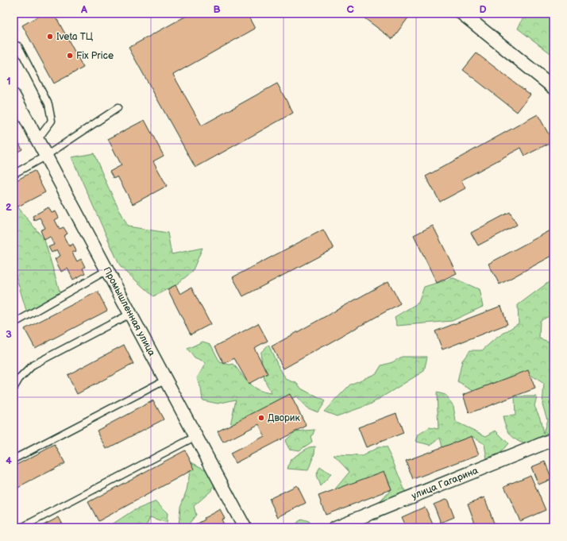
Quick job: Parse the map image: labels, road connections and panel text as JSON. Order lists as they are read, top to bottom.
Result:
{
  "streets": {
    "street": ["Промышленная улица", "улица Гагарина"]
  },
  "places": ["Iveta ТЦ", "Fix Price", "Дворик"],
  "grid": {
    "columns": [
      "A",
      "B",
      "C",
      "D"
    ],
    "rows": [
      "1",
      "2",
      "3",
      "4"
    ]
  }
}
